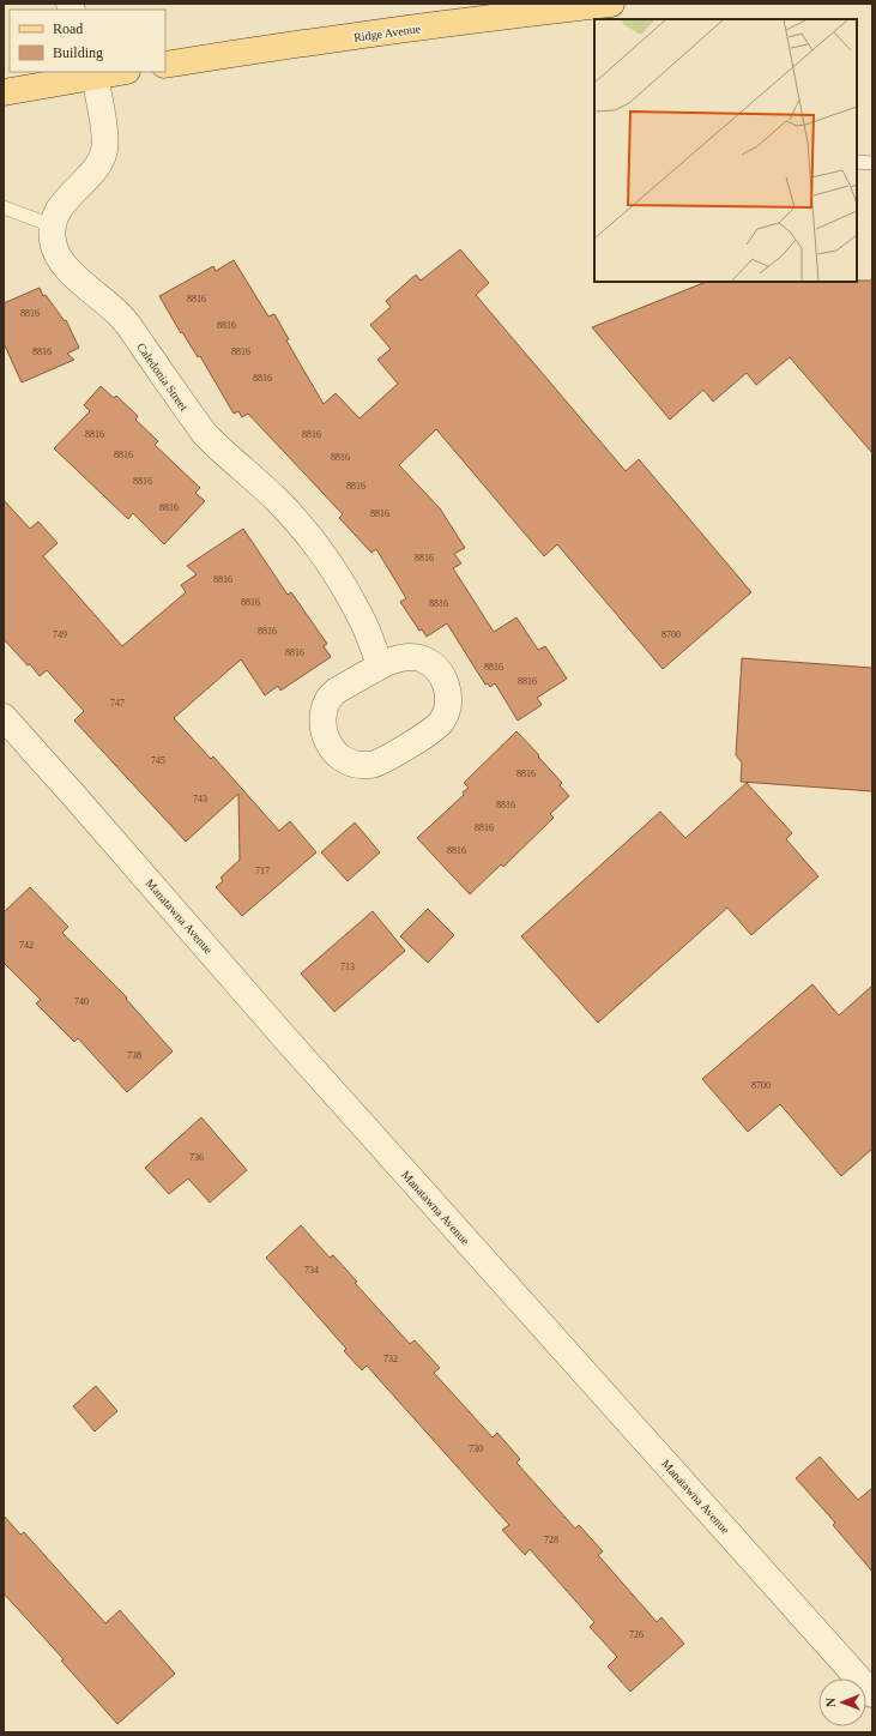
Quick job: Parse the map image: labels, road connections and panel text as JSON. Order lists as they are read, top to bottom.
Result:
{
  "streets": {
    "main road": ["Ridge Avenue"],
    "street": ["Caledonia Street", "Manatawna Avenue"]
  },
  "house_numbers": [
    "8816",
    "8816",
    "8816",
    "8816",
    "8816",
    "8816",
    "8816",
    "8816",
    "8816",
    "8816",
    "8816",
    "8816",
    "8816",
    "8816",
    "8816",
    "8816",
    "8816",
    "8816",
    "8816",
    "749",
    "8700",
    "8816",
    "8816",
    "8816",
    "747",
    "745",
    "8816",
    "743",
    "8816",
    "8816",
    "8816",
    "717",
    "742",
    "713",
    "740",
    "738",
    "8700",
    "736",
    "734",
    "732",
    "730",
    "728",
    "726"
  ],
  "legend": ["Road", "Building"],
  "north": "left"
}
